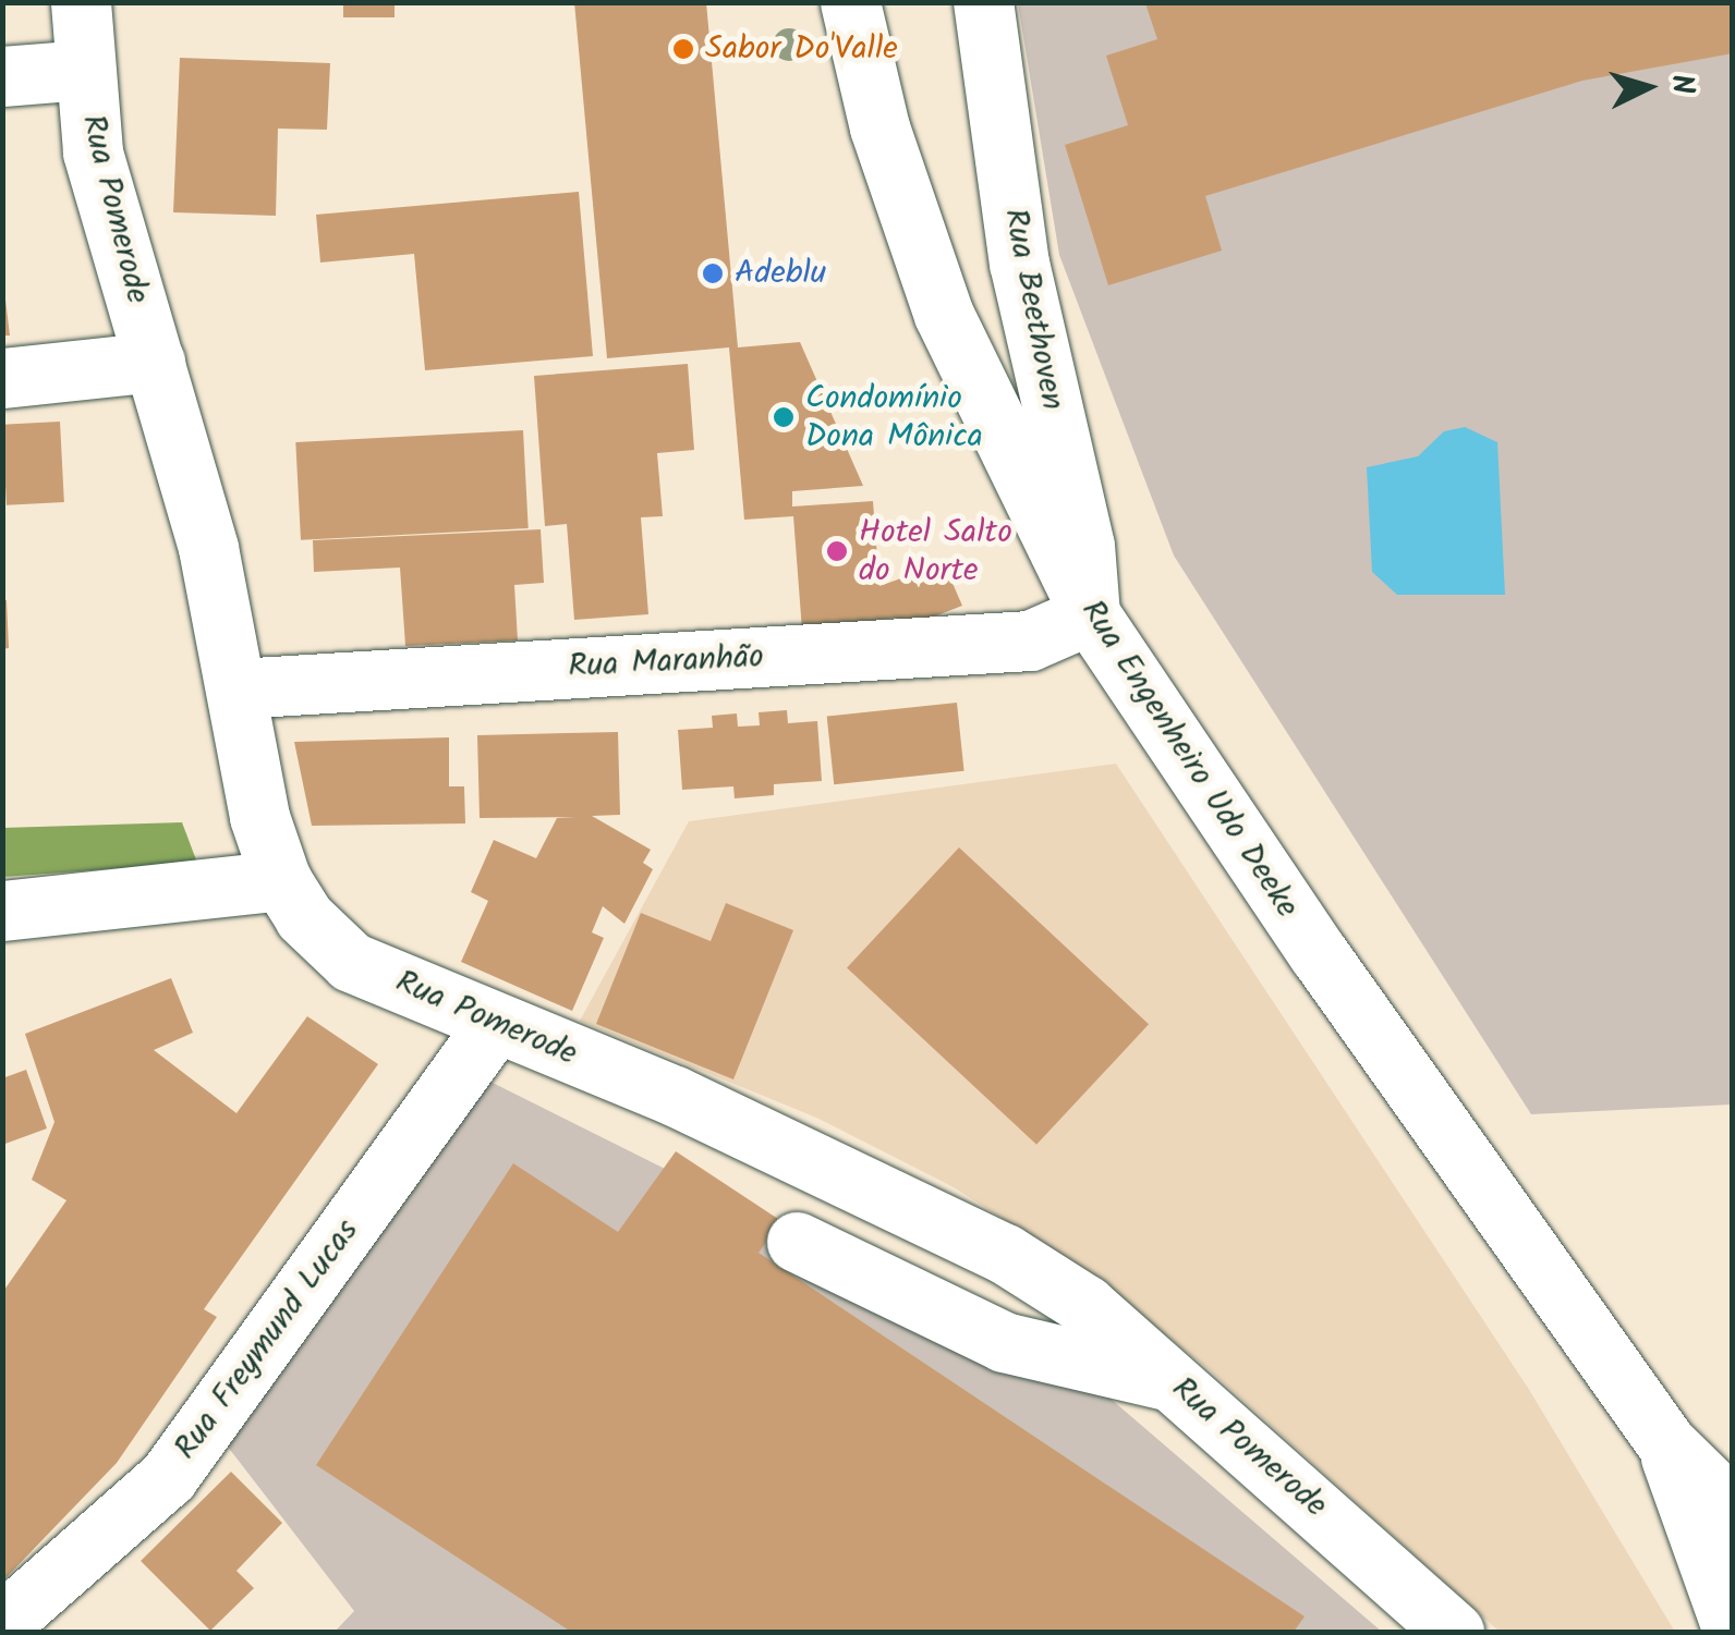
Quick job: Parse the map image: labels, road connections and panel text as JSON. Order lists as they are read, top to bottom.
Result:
{
  "streets": {
    "street": [
      "Rua Pomerode",
      "Rua Beethoven",
      "Rua Maranhão",
      "Rua Engenheiro Udo Deeke",
      "Rua Freymund Lucas"
    ]
  },
  "crossings": [
    ["Rua Pomerode", "Rua Maranhão"],
    ["Rua Pomerode", "Rua Freymund Lucas"],
    ["Rua Beethoven", "Rua Maranhão"],
    ["Rua Beethoven", "Rua Engenheiro Udo Deeke"],
    ["Rua Maranhão", "Rua Engenheiro Udo Deeke"]
  ],
  "places": [
    "Sabor Do'Valle",
    "Adeblu",
    "Condomínio Dona Mônica",
    "Hotel Salto do Norte"
  ],
  "north": "right"
}
